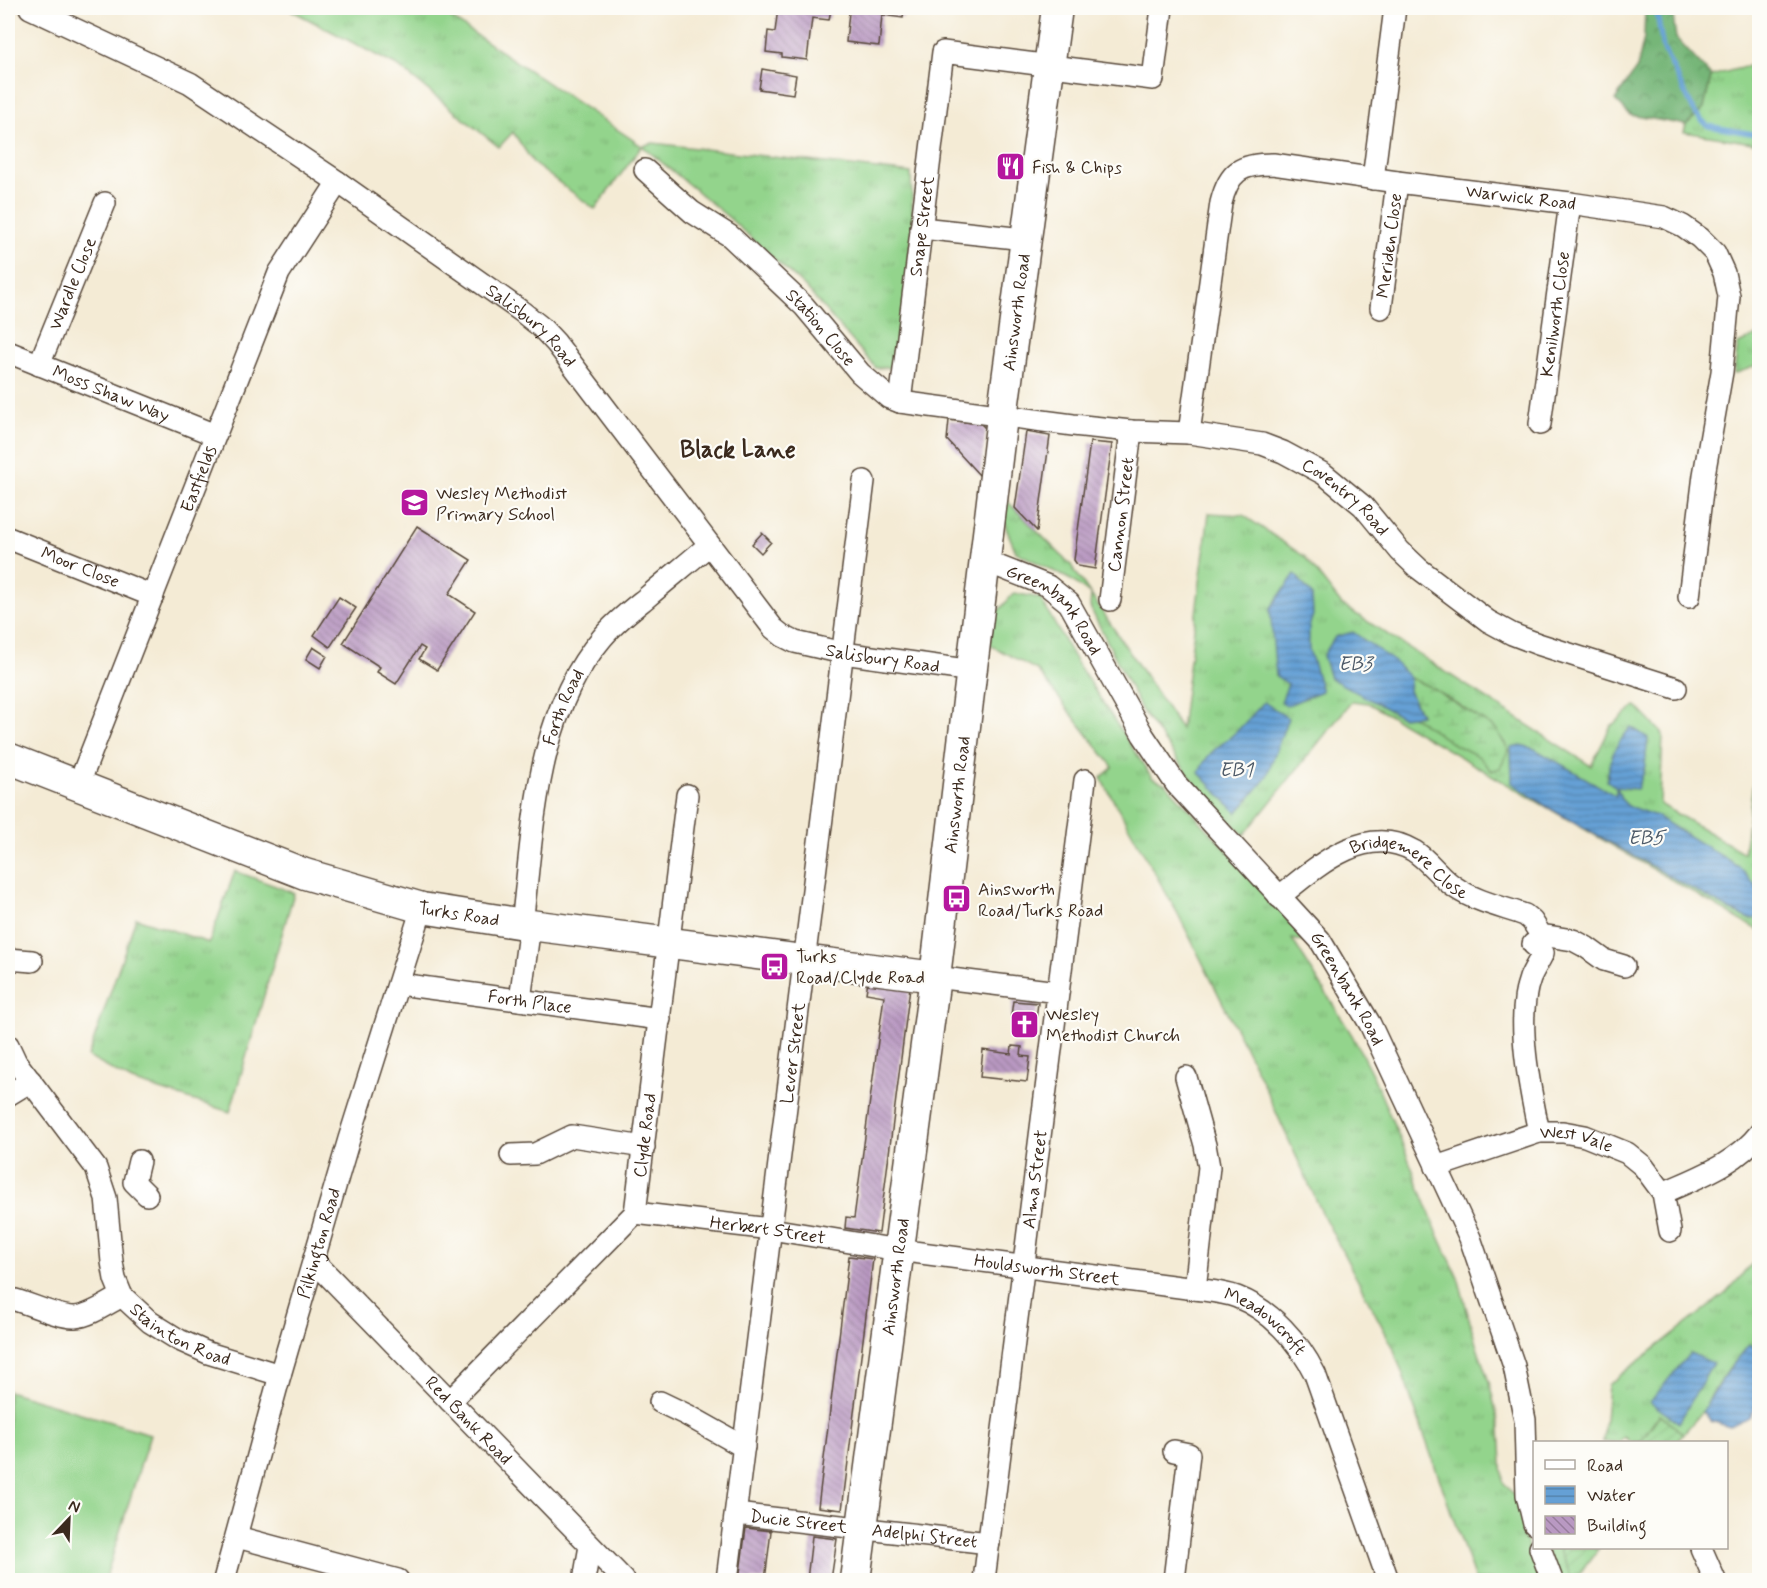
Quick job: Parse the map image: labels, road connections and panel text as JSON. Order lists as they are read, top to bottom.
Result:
{
  "streets": {
    "main road": ["Ainsworth Road", "Turks Road"],
    "street": [
      "Warwick Road",
      "Snape Street",
      "Meriden Close",
      "Wardle Close",
      "Kenilworth Close",
      "Salisbury Road",
      "Station Close",
      "Moss Shaw Way",
      "Eastfields",
      "Coventry Road",
      "Cannon Street",
      "Moor Close",
      "Greenbank Road",
      "Forth Road",
      "Bridgemere Close",
      "Forth Place",
      "Lever Street",
      "Clyde Road",
      "West Vale",
      "Alma Street",
      "Herbert Street",
      "Pilkington Road",
      "Houldsworth Street",
      "Meadowcroft",
      "Stainton Road",
      "Red Bank Road",
      "Ducie Street",
      "Adelphi Street"
    ]
  },
  "crossings": [
    ["Warwick Road", "Meriden Close"],
    ["Warwick Road", "Kenilworth Close"],
    ["Warwick Road", "Coventry Road"],
    ["Snape Street", "Ainsworth Road"],
    ["Snape Street", "Station Close"],
    ["Wardle Close", "Moss Shaw Way"],
    ["Ainsworth Road", "Salisbury Road"],
    ["Ainsworth Road", "Station Close"],
    ["Ainsworth Road", "Coventry Road"],
    ["Ainsworth Road", "Greenbank Road"],
    ["Ainsworth Road", "Turks Road"],
    ["Ainsworth Road", "Herbert Street"],
    ["Ainsworth Road", "Houldsworth Street"],
    ["Ainsworth Road", "Ducie Street"],
    ["Ainsworth Road", "Adelphi Street"],
    ["Salisbury Road", "Eastfields"],
    ["Salisbury Road", "Forth Road"],
    ["Salisbury Road", "Lever Street"],
    ["Station Close", "Coventry Road"],
    ["Moss Shaw Way", "Eastfields"],
    ["Eastfields", "Moor Close"],
    ["Eastfields", "Turks Road"],
    ["Coventry Road", "Cannon Street"],
    ["Greenbank Road", "Bridgemere Close"],
    ["Greenbank Road", "West Vale"],
    ["Forth Road", "Turks Road"],
    ["Forth Road", "Forth Place"],
    ["Turks Road", "Lever Street"],
    ["Turks Road", "Clyde Road"],
    ["Turks Road", "Pilkington Road"],
    ["Forth Place", "Clyde Road"],
    ["Forth Place", "Pilkington Road"],
    ["Lever Street", "Herbert Street"],
    ["Lever Street", "Ducie Street"],
    ["Clyde Road", "Herbert Street"],
    ["Alma Street", "Houldsworth Street"],
    ["Alma Street", "Adelphi Street"],
    ["Herbert Street", "Houldsworth Street"],
    ["Pilkington Road", "Stainton Road"],
    ["Pilkington Road", "Red Bank Road"],
    ["Houldsworth Street", "Meadowcroft"],
    ["Ducie Street", "Adelphi Street"]
  ],
  "districts": ["Black Lane"],
  "water": ["EB3", "EB1", "EB5"],
  "places": {
    "restaurant": ["Fish & Chips"],
    "school or university": ["Wesley Methodist Primary School"],
    "bus stop": ["Ainsworth Road/Turks Road", "Turks Road/Clyde Road"],
    "church": ["Wesley Methodist Church"]
  },
  "legend": ["Road", "Water", "Building"],
  "north": "top right"
}
